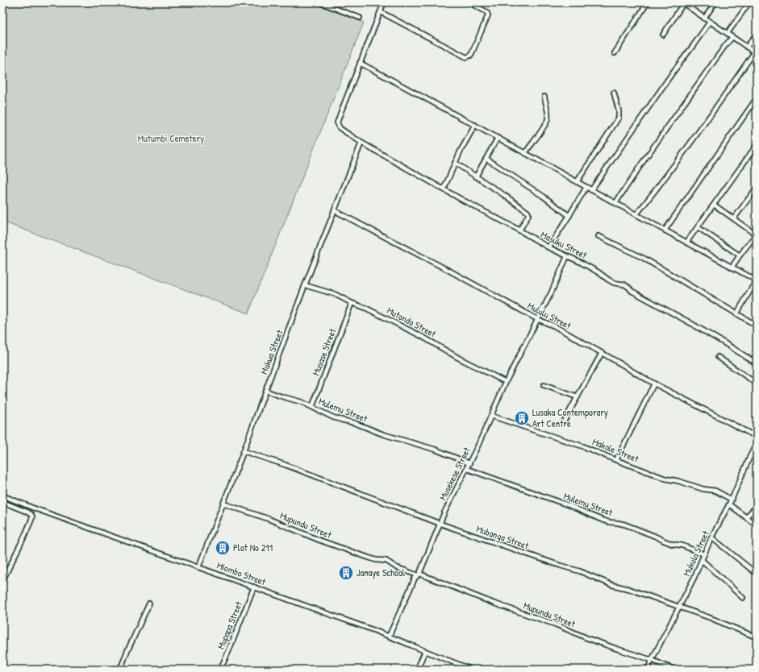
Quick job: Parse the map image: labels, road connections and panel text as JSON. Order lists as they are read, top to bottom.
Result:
{
  "streets": {
    "street": [
      "Masuku Street",
      "Mululu Street",
      "Mutondo Street",
      "Mukwa Street",
      "Musase Street",
      "Mulemu Street",
      "Makole Street",
      "Musekese Street",
      "Mupundu Street",
      "Mubanga Street",
      "Mukula Street",
      "Miombo Street",
      "Mupapa Street"
    ]
  },
  "crossings": [
    ["Masuku Street", "Mukwa Street"],
    ["Masuku Street", "Musekese Street"],
    ["Mululu Street", "Mukwa Street"],
    ["Mululu Street", "Musekese Street"],
    ["Mutondo Street", "Mukwa Street"],
    ["Mutondo Street", "Musase Street"],
    ["Mutondo Street", "Musekese Street"],
    ["Mukwa Street", "Mulemu Street"],
    ["Mukwa Street", "Mupundu Street"],
    ["Mukwa Street", "Mubanga Street"],
    ["Mukwa Street", "Miombo Street"],
    ["Musase Street", "Mulemu Street"],
    ["Mulemu Street", "Musekese Street"],
    ["Mulemu Street", "Mukula Street"],
    ["Makole Street", "Musekese Street"],
    ["Makole Street", "Mukula Street"],
    ["Musekese Street", "Mupundu Street"],
    ["Musekese Street", "Mubanga Street"],
    ["Musekese Street", "Miombo Street"],
    ["Mupundu Street", "Mukula Street"],
    ["Mubanga Street", "Mukula Street"],
    ["Miombo Street", "Mupapa Street"]
  ],
  "parks": ["Mutumbi Cemetery"],
  "places": {
    "building": ["Lusaka Contemporary Art Centre", "Plot No 211", "Janaye School"]
  }
}
